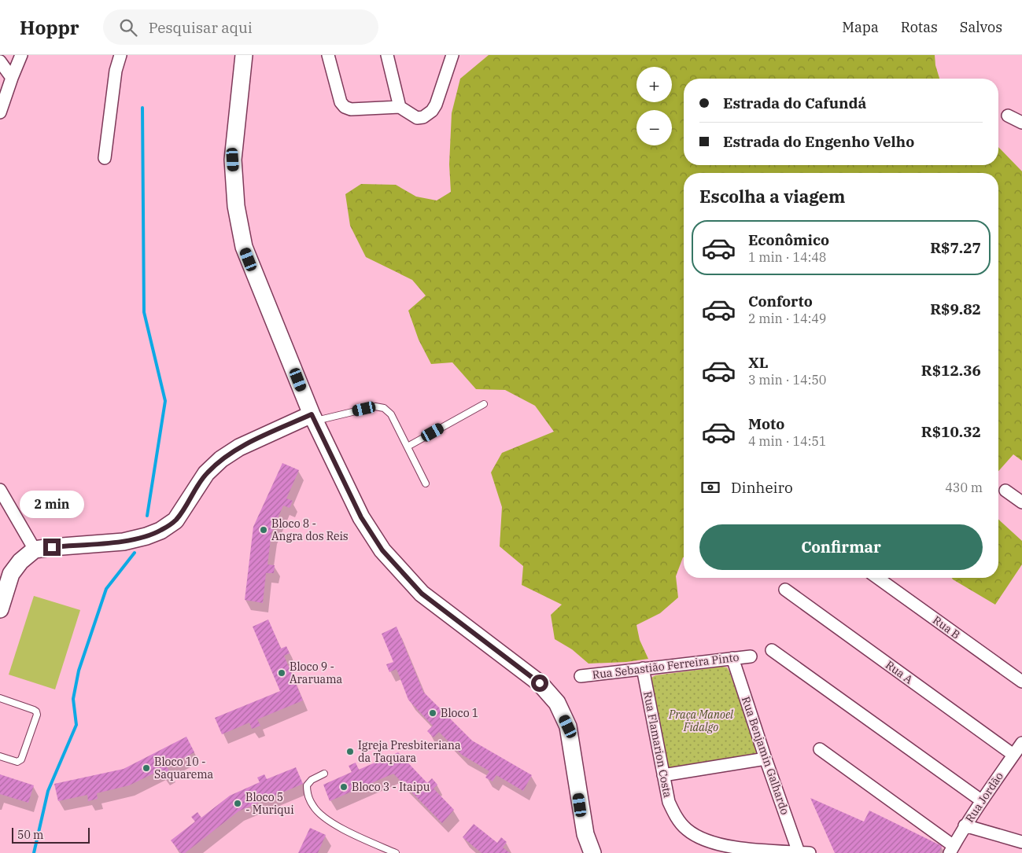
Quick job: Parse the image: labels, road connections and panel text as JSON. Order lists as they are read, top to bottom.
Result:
{
  "streets": {
    "street": [
      "Rua B",
      "Rua Sebastião Ferreira Pinto",
      "Rua A",
      "Rua Flamarion Costa",
      "Rua Benjamin Galhardo",
      "Rua Jordão"
    ]
  },
  "crossings": [
    ["Rua Sebastião Ferreira Pinto", "Rua Flamarion Costa"],
    ["Rua Sebastião Ferreira Pinto", "Rua Benjamin Galhardo"],
    ["Rua A", "Rua Jordão"],
    ["Rua Flamarion Costa", "Rua Benjamin Galhardo"]
  ],
  "parks": ["Praça Manoel Fidalgo"],
  "places": [
    "Bloco 8 - Angra dos Reis",
    "Bloco 9 - Araruama",
    "Bloco 1",
    "Igreja Presbiteriana da Taquara",
    "Bloco 10 - Saquarema",
    "Bloco 3 - Itaipu",
    "Bloco 5 - Muriqui"
  ],
  "scale_bar": "50 m",
  "page": {
    "header": "Hoppr",
    "search": "Pesquisar aqui",
    "nav": ["Mapa", "Rotas", "Salvos"],
    "map_buttons": ["+", "−"],
    "banner": ["Estrada do Cafundá", "Estrada do Engenho Velho"],
    "heading": "Escolha a viagem",
    "list": [
      {
        "name": "Econômico",
        "note": "1 min · 14:48",
        "value": "R$7.27"
      },
      {
        "name": "Conforto",
        "note": "2 min · 14:49",
        "value": "R$9.82"
      },
      {
        "name": "XL",
        "note": "3 min · 14:50",
        "value": "R$12.36"
      },
      {
        "name": "Moto",
        "note": "4 min · 14:51",
        "value": "R$10.32"
      }
    ],
    "pay": ["Dinheiro", "430 m"],
    "bubble": "2 min",
    "buttons": "Confirmar",
    "scale": "50 m"
  }
}
